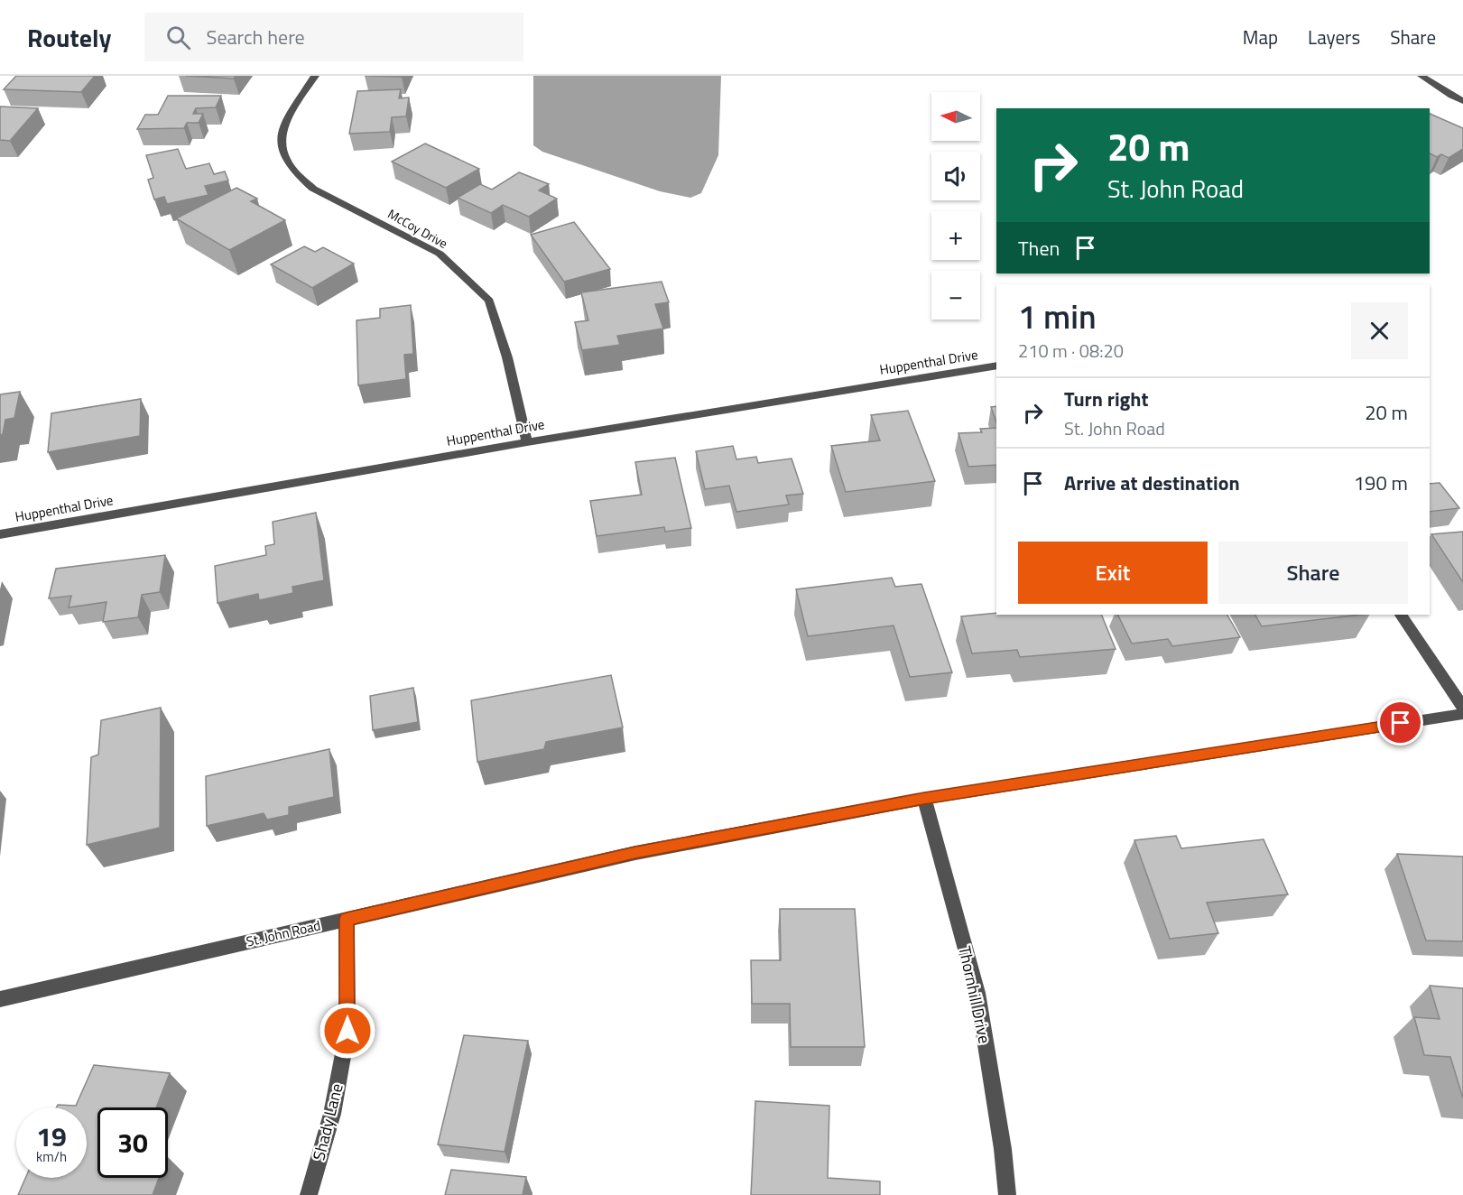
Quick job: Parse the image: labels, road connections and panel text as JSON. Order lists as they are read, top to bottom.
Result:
{
  "streets": {
    "street": [
      "McCoy Drive",
      "Huppenthal Drive",
      "St. John Road",
      "Thornhill Drive",
      "Shady Lane"
    ]
  },
  "crossings": [
    ["McCoy Drive", "Huppenthal Drive"],
    ["St. John Road", "Thornhill Drive"],
    ["St. John Road", "Shady Lane"]
  ],
  "north": "left",
  "page": {
    "header": "Routely",
    "search": "Search here",
    "nav": ["Map", "Layers", "Share"],
    "map_buttons": ["+", "−"],
    "turn": ["20 m", "St. John Road"],
    "then": "Then",
    "heading": ["1 min", "210 m · 08:20"],
    "list": [
      {
        "name": "Turn right",
        "note": "St. John Road",
        "value": "20 m"
      },
      {
        "name": "Arrive at destination",
        "value": "190 m"
      }
    ],
    "buttons": ["Exit", "Share"],
    "speed": "19 km/h",
    "limit": "30"
  }
}
